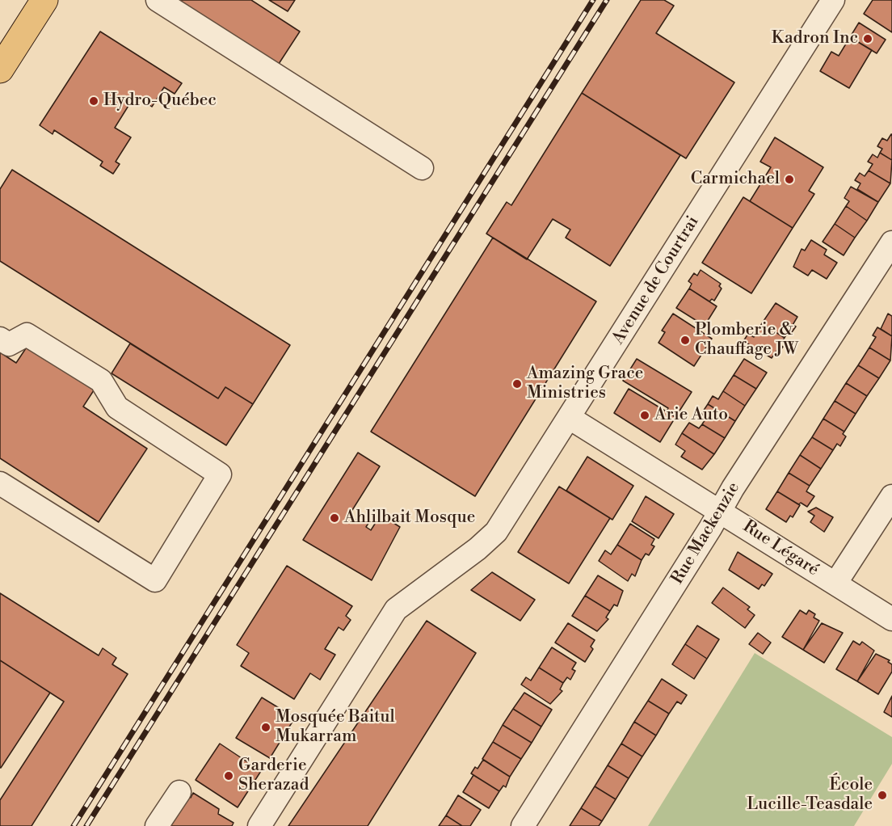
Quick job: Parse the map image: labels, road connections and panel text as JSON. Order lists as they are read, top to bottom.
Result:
{
  "streets": {
    "street": ["Avenue de Courtrai", "Rue Mackenzie", "Rue Légaré"]
  },
  "crossings": [
    ["Avenue de Courtrai", "Rue Légaré"],
    ["Rue Mackenzie", "Rue Légaré"]
  ],
  "places": [
    "Kadron Inc",
    "Hydro-Québec",
    "Carmichael",
    "Plomberie & Chauffage JW",
    "Amazing Grace Ministries",
    "Arie Auto",
    "Ahlilbait Mosque",
    "Mosquée Baitul Mukarram",
    "Garderie Sherazad",
    "École Lucille-Teasdale"
  ]
}
